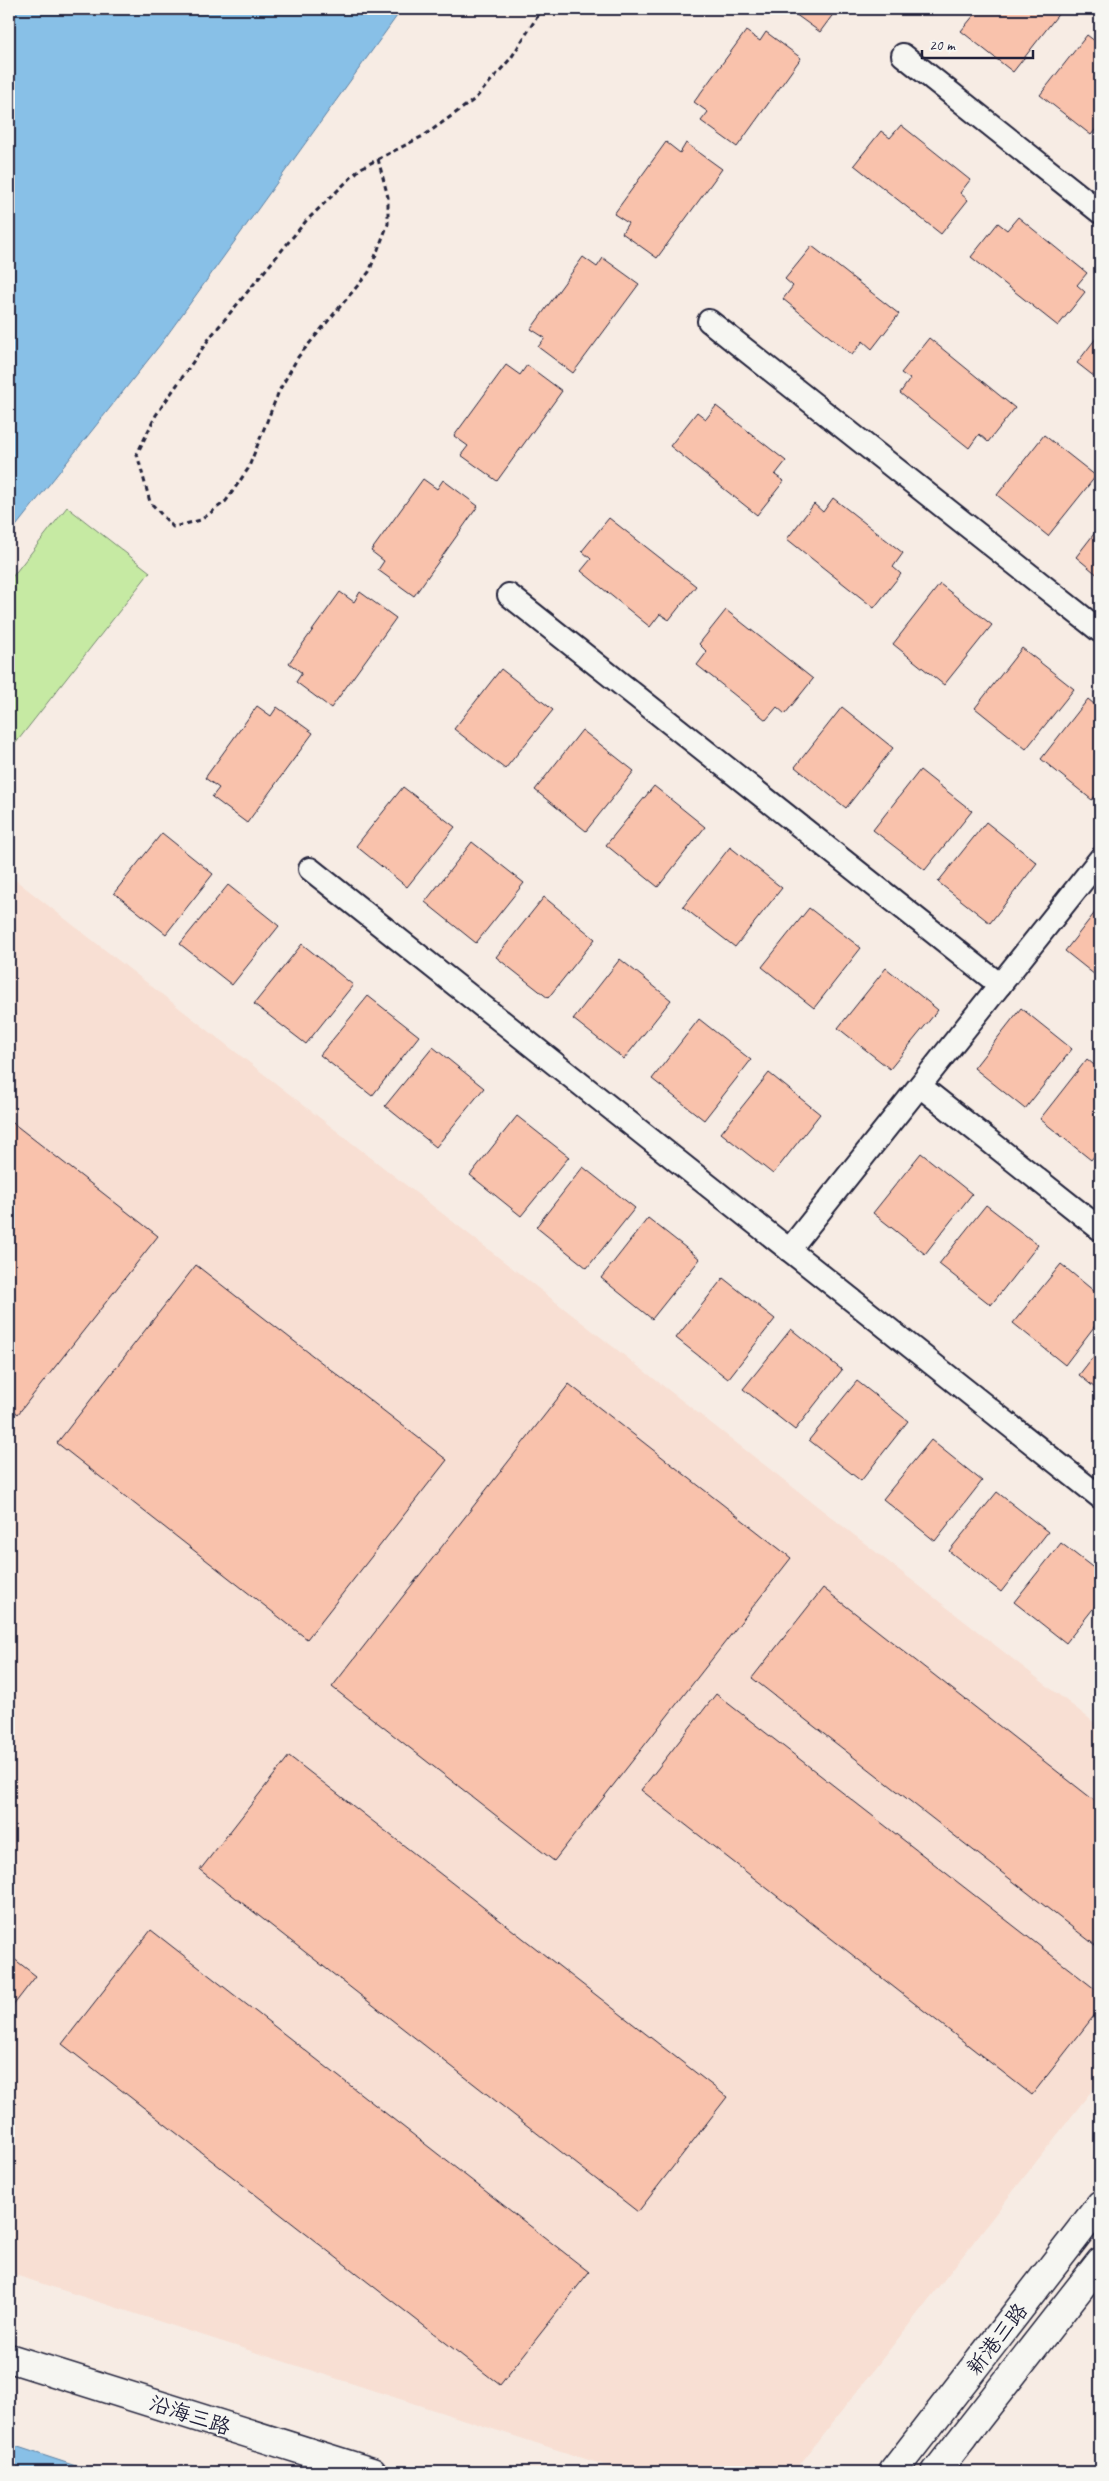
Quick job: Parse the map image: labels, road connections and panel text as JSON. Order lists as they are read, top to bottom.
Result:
{
  "streets": {
    "street": ["新港三路", "沿海三路"]
  },
  "scale_bar": "20 m"
}
